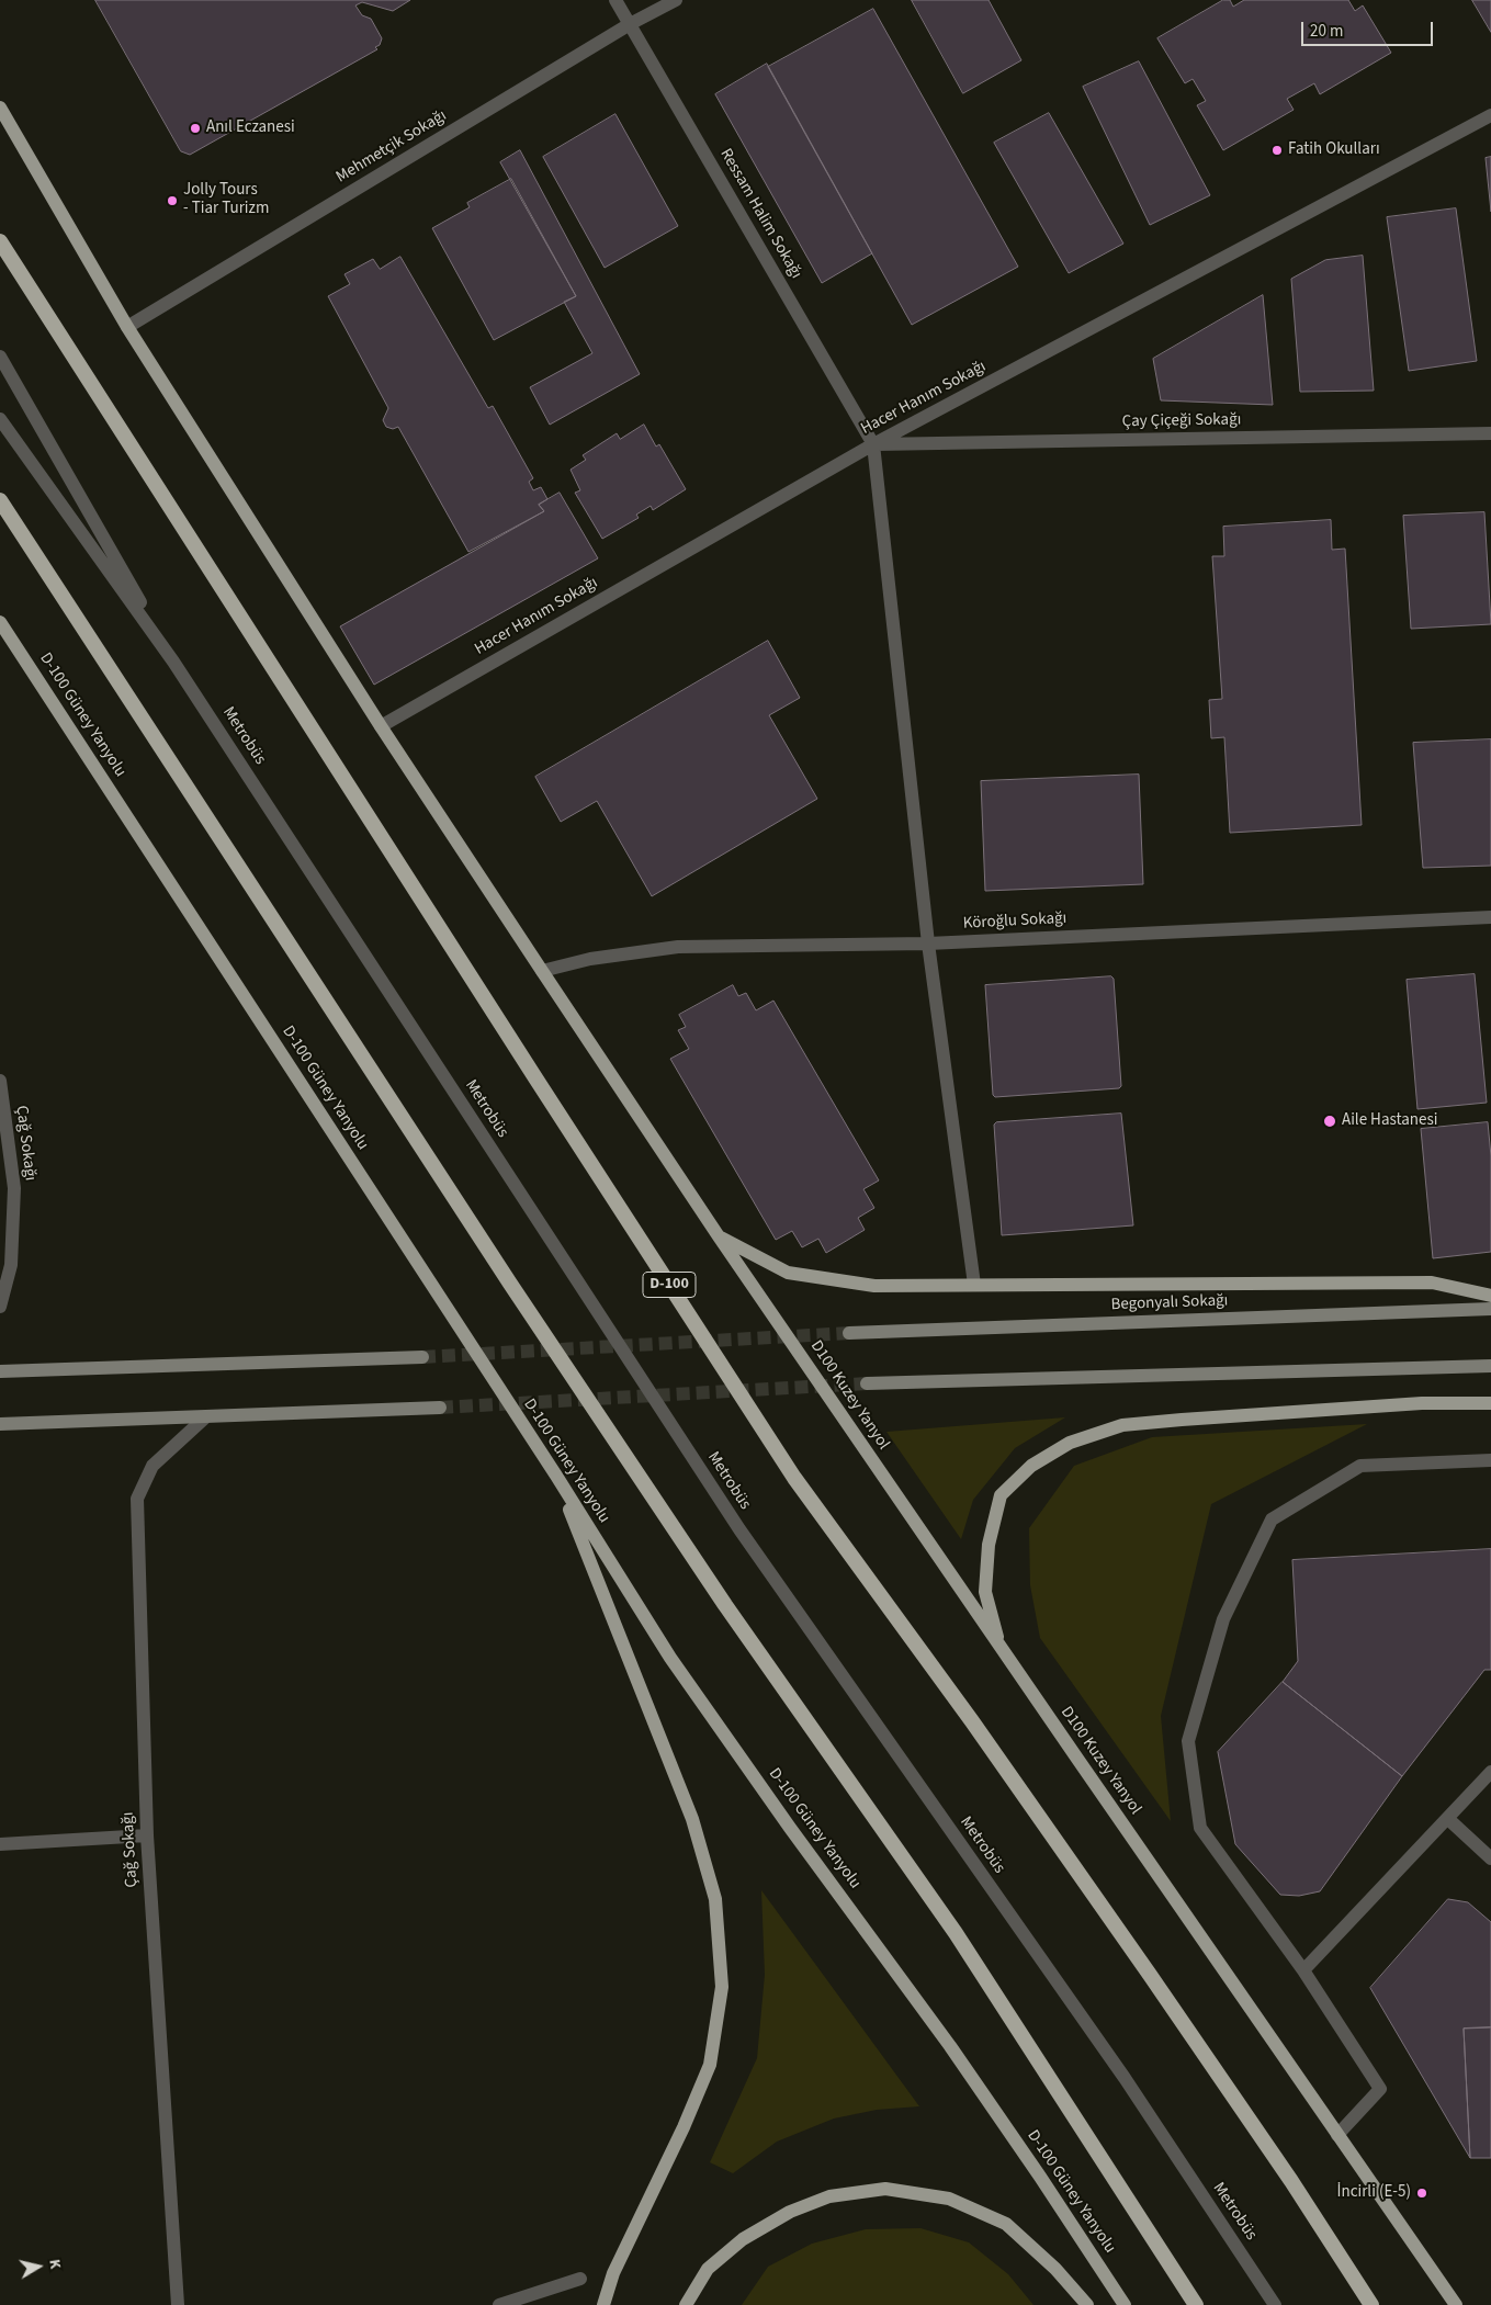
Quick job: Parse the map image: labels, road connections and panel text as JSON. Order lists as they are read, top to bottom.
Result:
{
  "streets": {
    "highway": ["D-100"],
    "main road": ["D-100 Güney Yanyolu", "Begonyalı Sokağı", "D100 Kuzey Yanyol"],
    "street": [
      "Mehmetçik Sokağı",
      "Ressam Halim Sokağı",
      "Hacer Hanım Sokağı",
      "Çay Çiçeği Sokağı",
      "Metrobüs",
      "Köroğlu Sokağı",
      "Çağ Sokağı"
    ]
  },
  "crossings": [
    ["Mehmetçik Sokağı", "Ressam Halim Sokağı"],
    ["Mehmetçik Sokağı", "D100 Kuzey Yanyol"],
    ["Ressam Halim Sokağı", "Hacer Hanım Sokağı"],
    ["Ressam Halim Sokağı", "Çay Çiçeği Sokağı"],
    ["Hacer Hanım Sokağı", "Çay Çiçeği Sokağı"],
    ["Hacer Hanım Sokağı", "D100 Kuzey Yanyol"],
    ["Köroğlu Sokağı", "D100 Kuzey Yanyol"]
  ],
  "places": [
    "Anıl Eczanesi",
    "Fatih Okulları",
    "Jolly Tours - Tiar Turizm",
    "Aile Hastanesi",
    "İncirli (E-5)"
  ],
  "scale_bar": "20 m",
  "north": "right"
}
